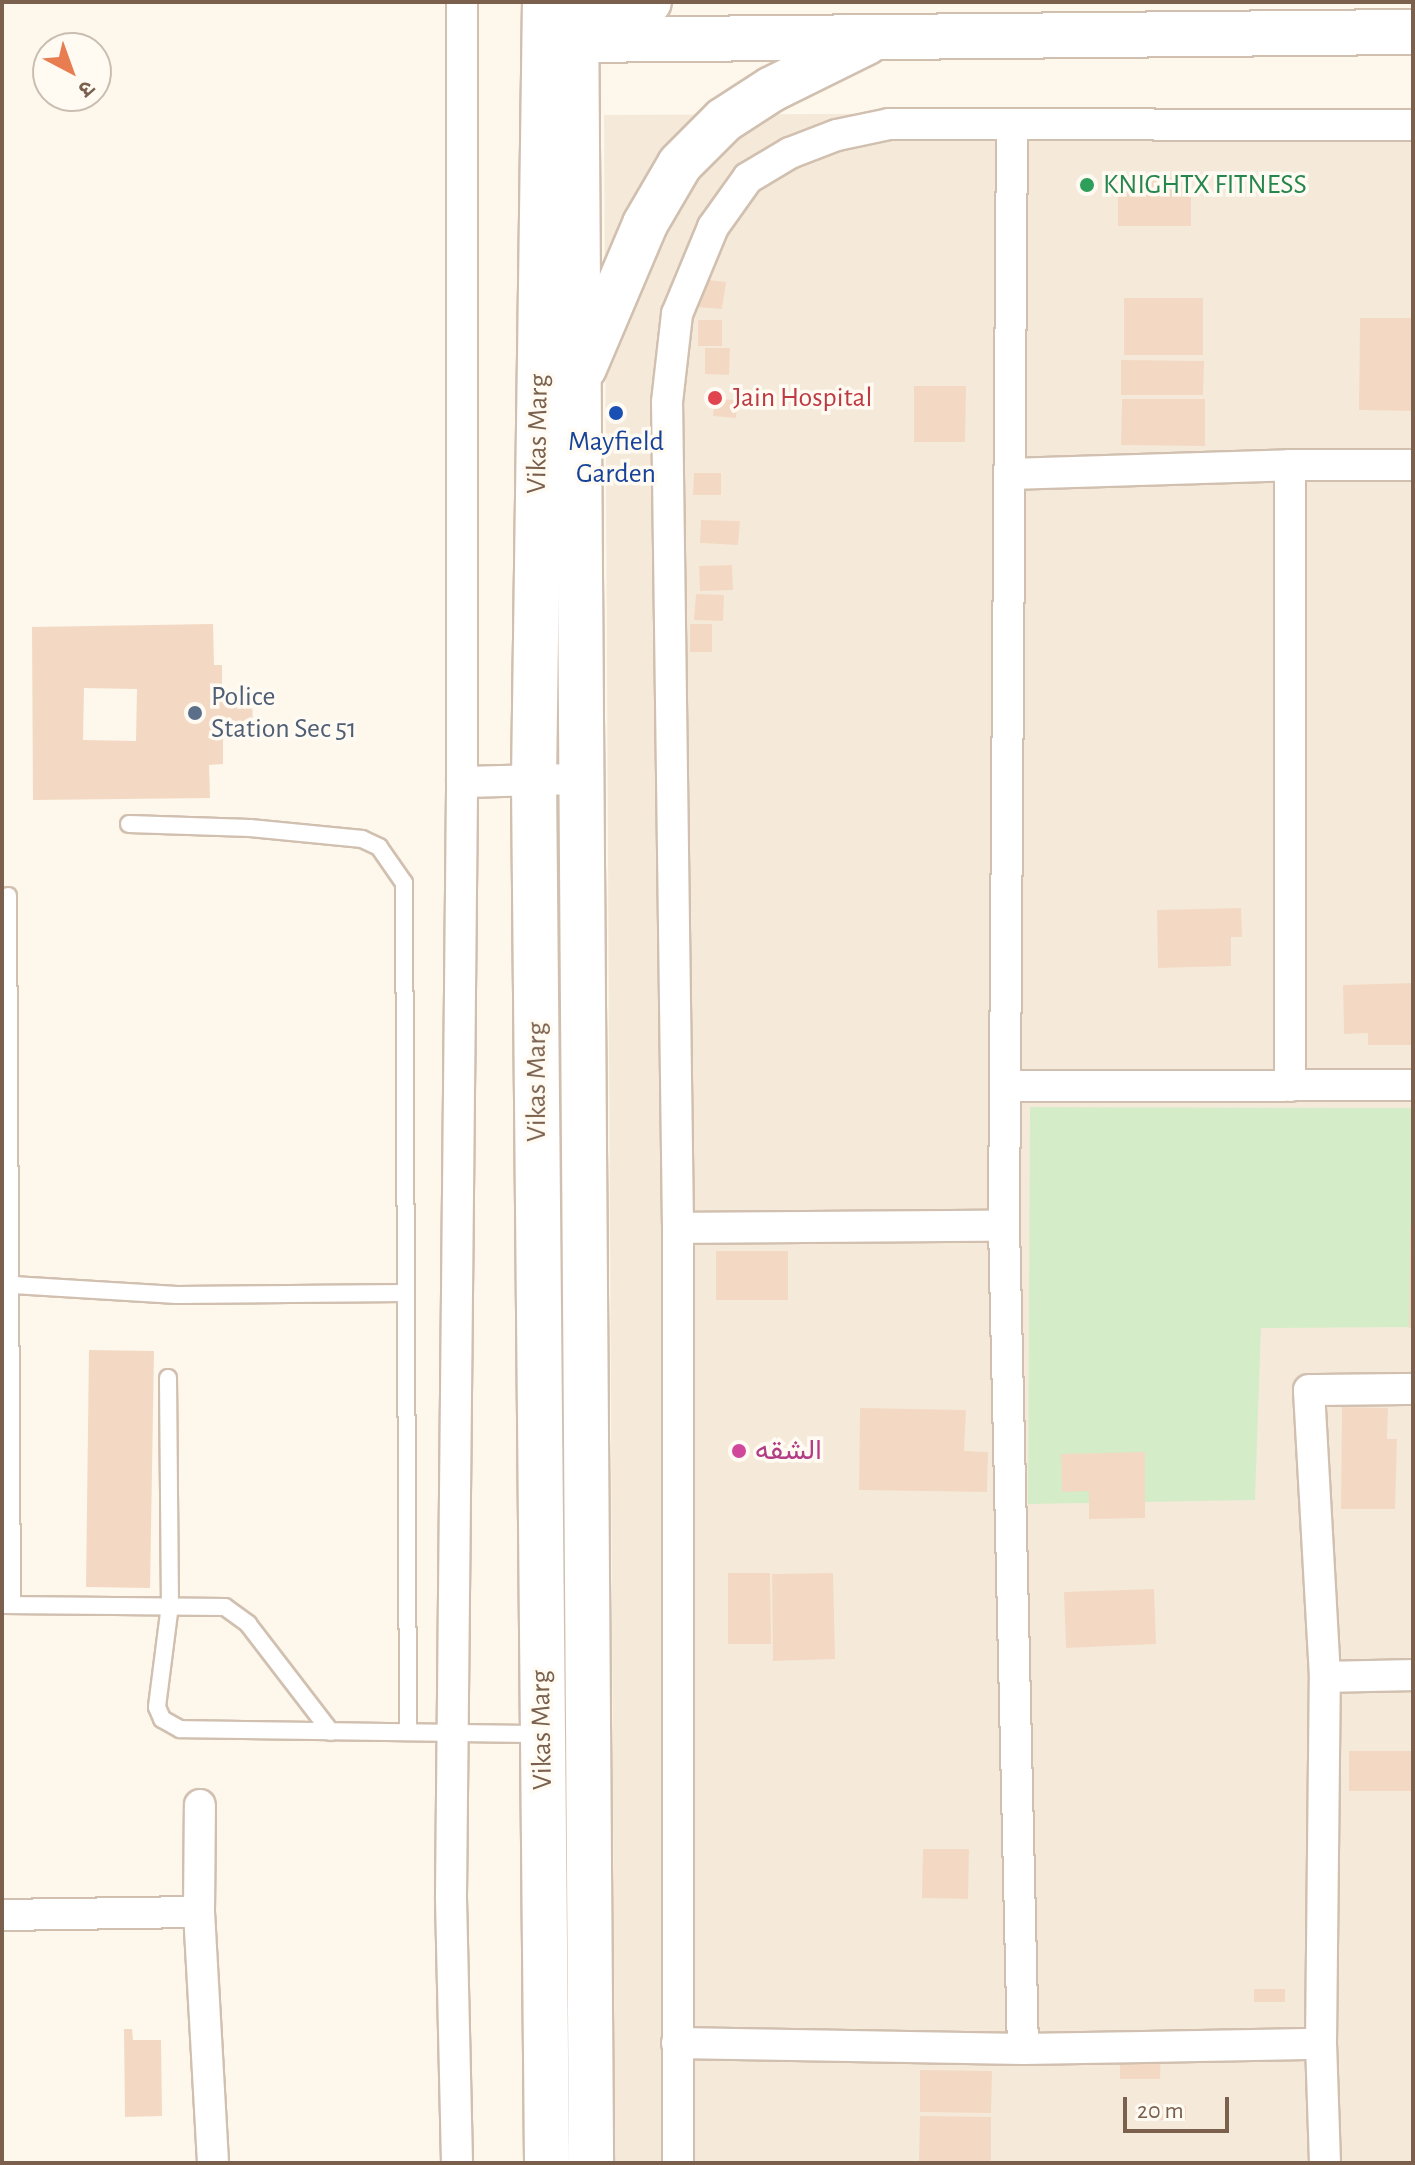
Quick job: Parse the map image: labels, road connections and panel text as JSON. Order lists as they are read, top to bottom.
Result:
{
  "streets": {
    "main road": ["Vikas Marg"]
  },
  "places": [
    "KNIGHTX FITNESS",
    "Jain Hospital",
    "Mayfield Garden",
    "Police Station Sec 51",
    "الشقه"
  ],
  "scale_bar": "20 m",
  "north": "bottom right"
}
